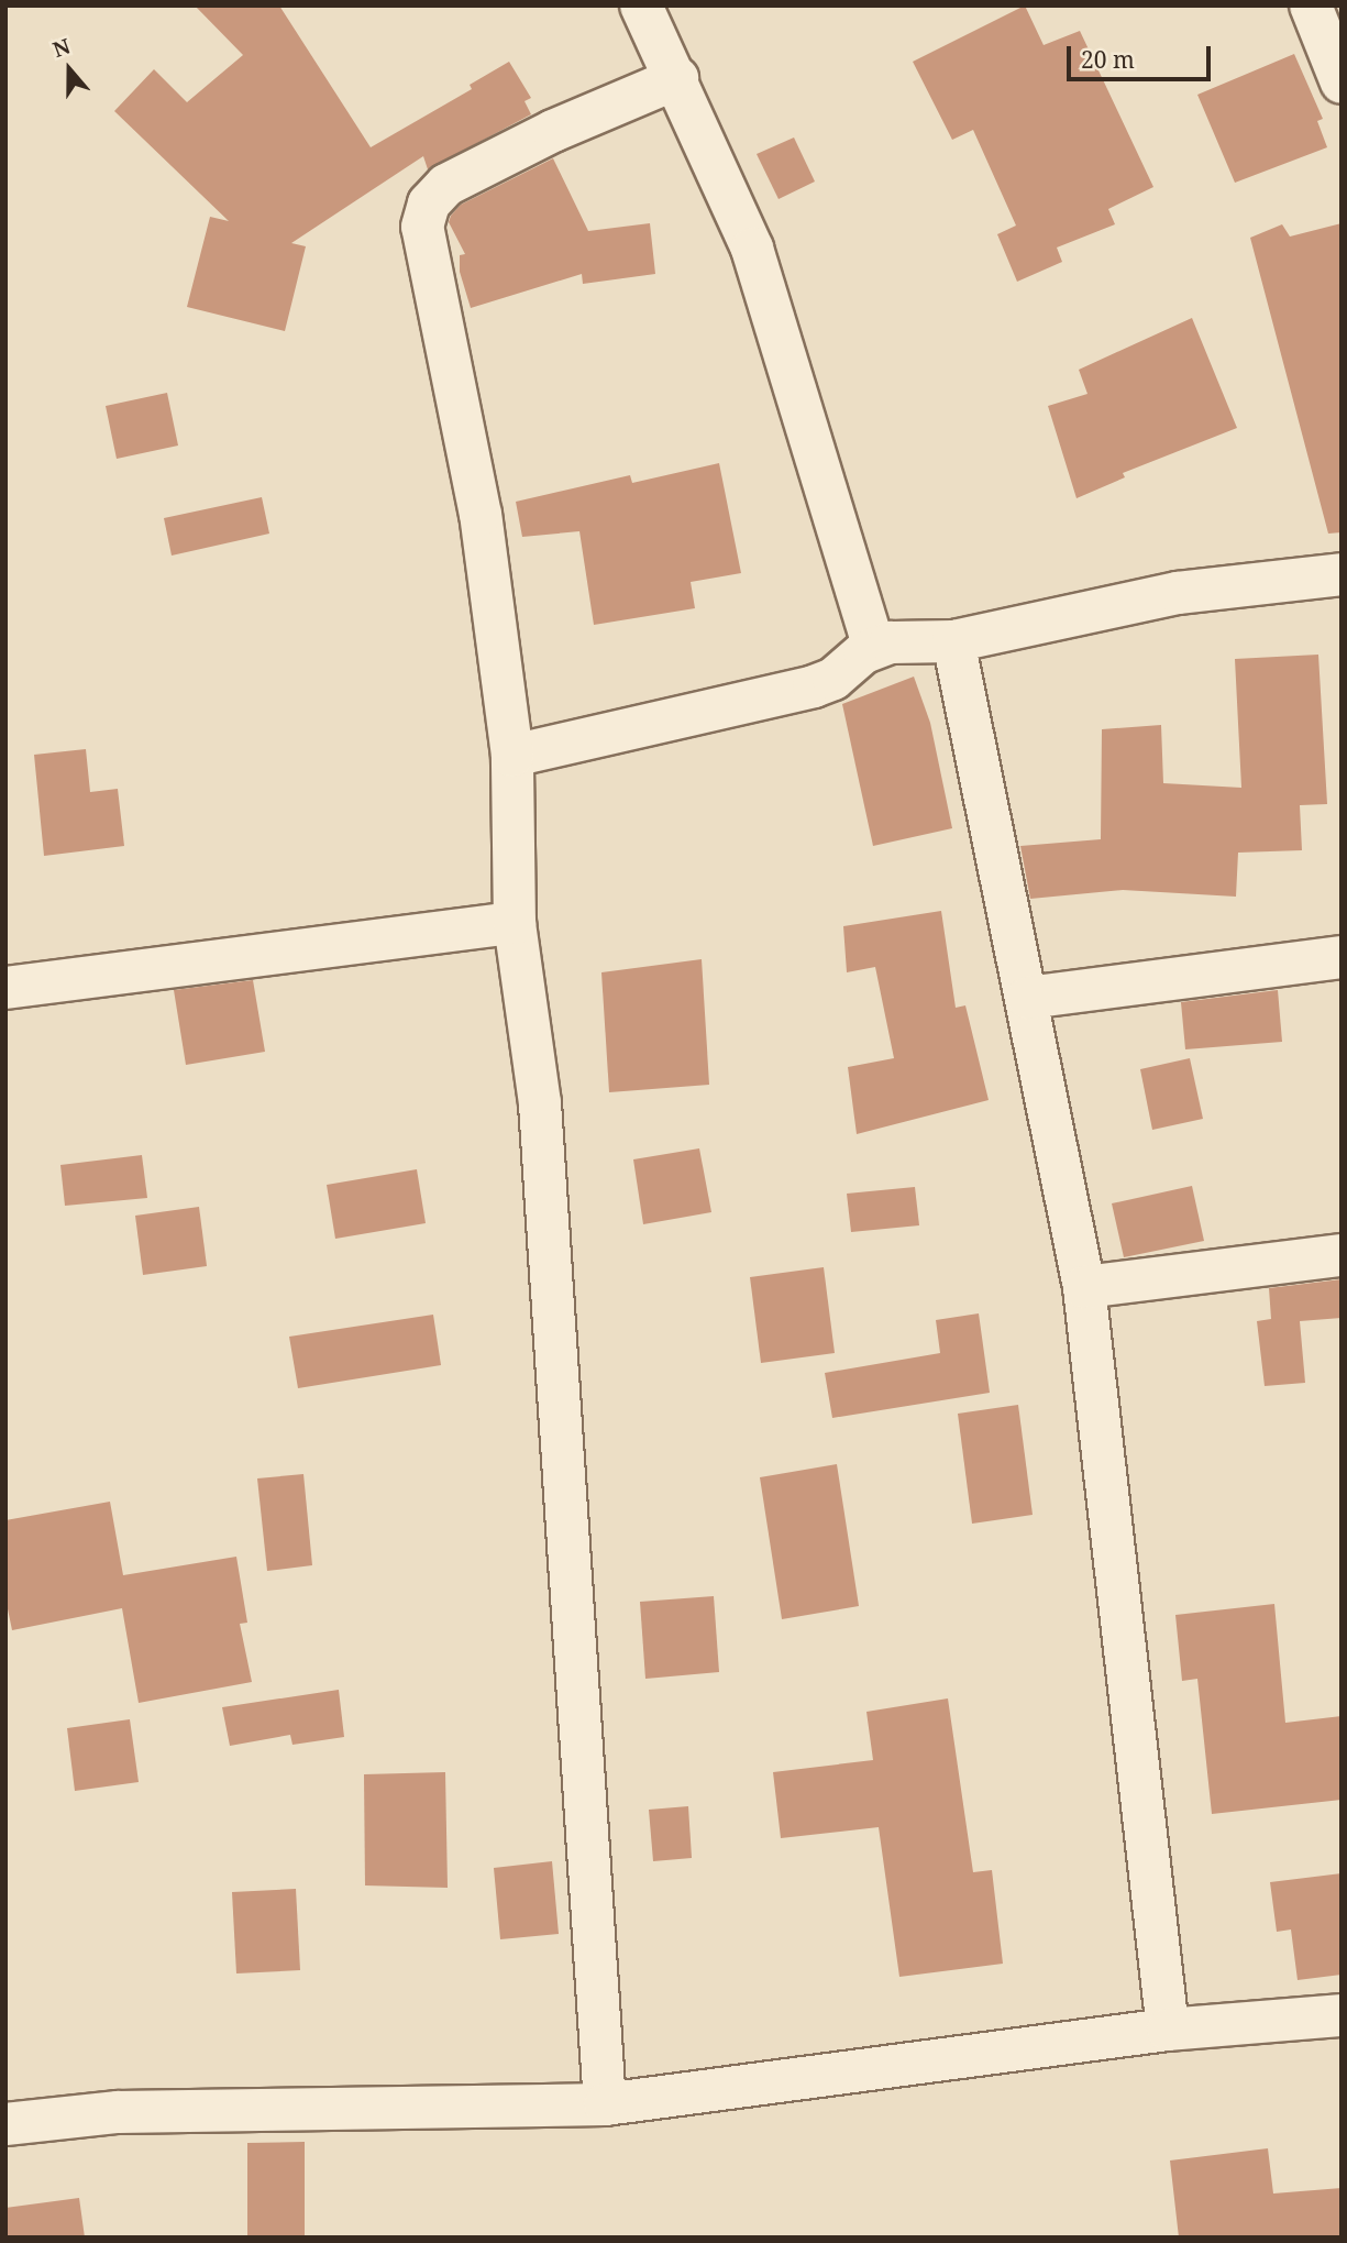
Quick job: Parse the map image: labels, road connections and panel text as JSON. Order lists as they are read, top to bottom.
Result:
{
  "scale_bar": "20 m",
  "north": "top"
}
